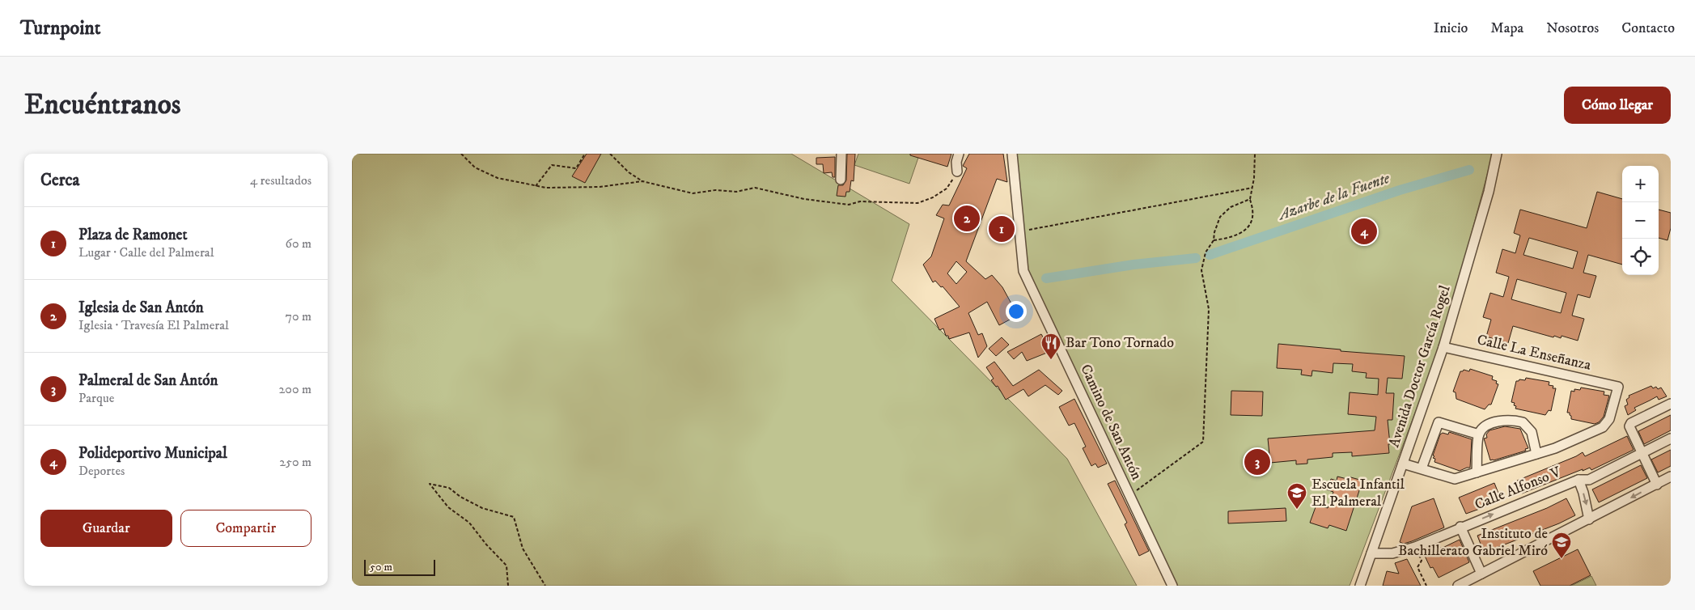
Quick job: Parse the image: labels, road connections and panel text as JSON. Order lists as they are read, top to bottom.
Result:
{
  "streets": {
    "street": [
      "Calle La Enseñanza",
      "Avenida Doctor García Rogel",
      "Camino de San Antón",
      "Calle Alfonso V"
    ]
  },
  "crossings": [
    ["Calle La Enseñanza", "Avenida Doctor García Rogel"],
    ["Avenida Doctor García Rogel", "Calle Alfonso V"]
  ],
  "water": ["Azarbe de la Fuente"],
  "places": {
    "restaurant": ["Bar Tono Tornado"],
    "school or university": ["Escuela Infantil El Palmeral", "Instituto de Bachillerato Gabriel Miró"]
  },
  "scale_bar": "50 m",
  "page": {
    "header": "Turnpoint",
    "nav": [
      "Inicio",
      "Mapa",
      "Nosotros",
      "Contacto"
    ],
    "buttons": [
      "Cómo llegar",
      ["Guardar", "Compartir"]
    ],
    "title": "Encuéntranos",
    "heading": ["Cerca", "4 resultados"],
    "map_buttons": ["+", "−"],
    "pins": [
      "2",
      "1",
      "4",
      "3"
    ],
    "list": [
      {
        "mark": "1",
        "name": "Plaza de Ramonet",
        "note": "Lugar · Calle del Palmeral",
        "value": "60 m"
      },
      {
        "mark": "2",
        "name": "Iglesia de San Antón",
        "note": "Iglesia · Travesía El Palmeral",
        "value": "70 m"
      },
      {
        "mark": "3",
        "name": "Palmeral de San Antón",
        "note": "Parque",
        "value": "200 m"
      },
      {
        "mark": "4",
        "name": "Polideportivo Municipal",
        "note": "Deportes",
        "value": "250 m"
      }
    ],
    "scale": "50 m"
  }
}
